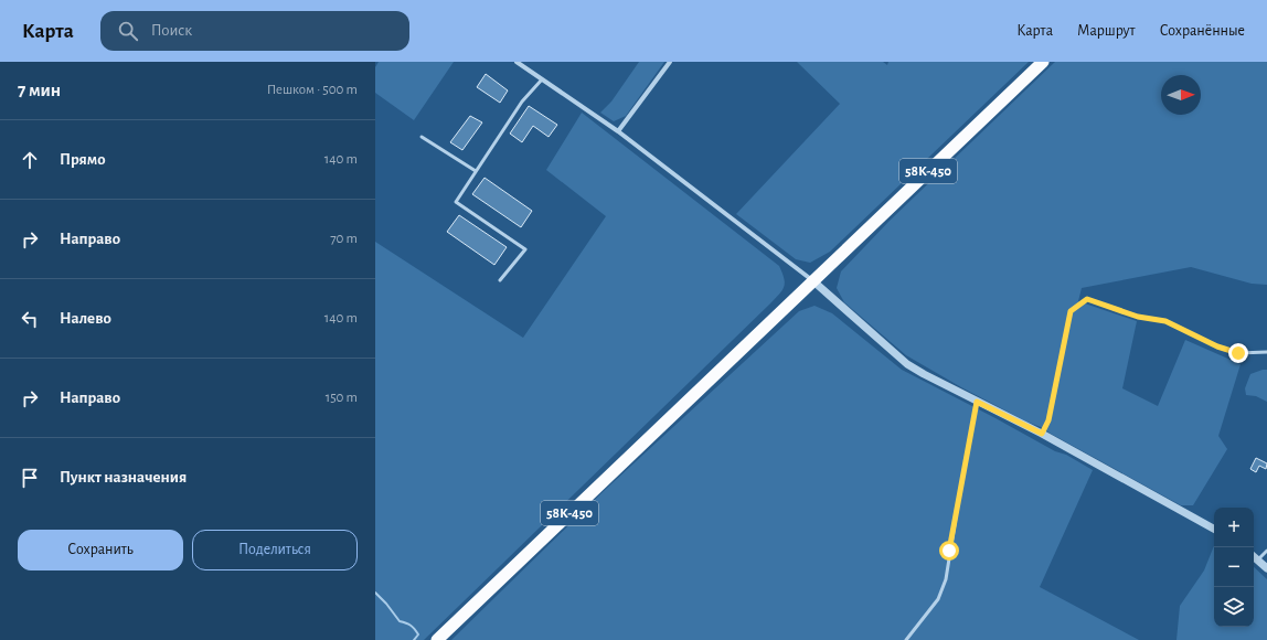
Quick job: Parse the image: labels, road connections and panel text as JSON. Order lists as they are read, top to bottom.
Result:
{
  "streets": {
    "highway": ["58К-450"]
  },
  "north": "right",
  "page": {
    "header": "Карта",
    "search": "Поиск",
    "nav": ["Карта", "Маршрут", "Сохранённые"],
    "heading": ["7 мин", "Пешком · 500 m"],
    "list": [
      ["Прямо", "140 m"],
      ["Направо", "70 m"],
      ["Налево", "140 m"],
      ["Направо", "150 m"],
      "Пункт назначения"
    ],
    "map_buttons": ["+", "−"],
    "buttons": ["Сохранить", "Поделиться"]
  }
}
